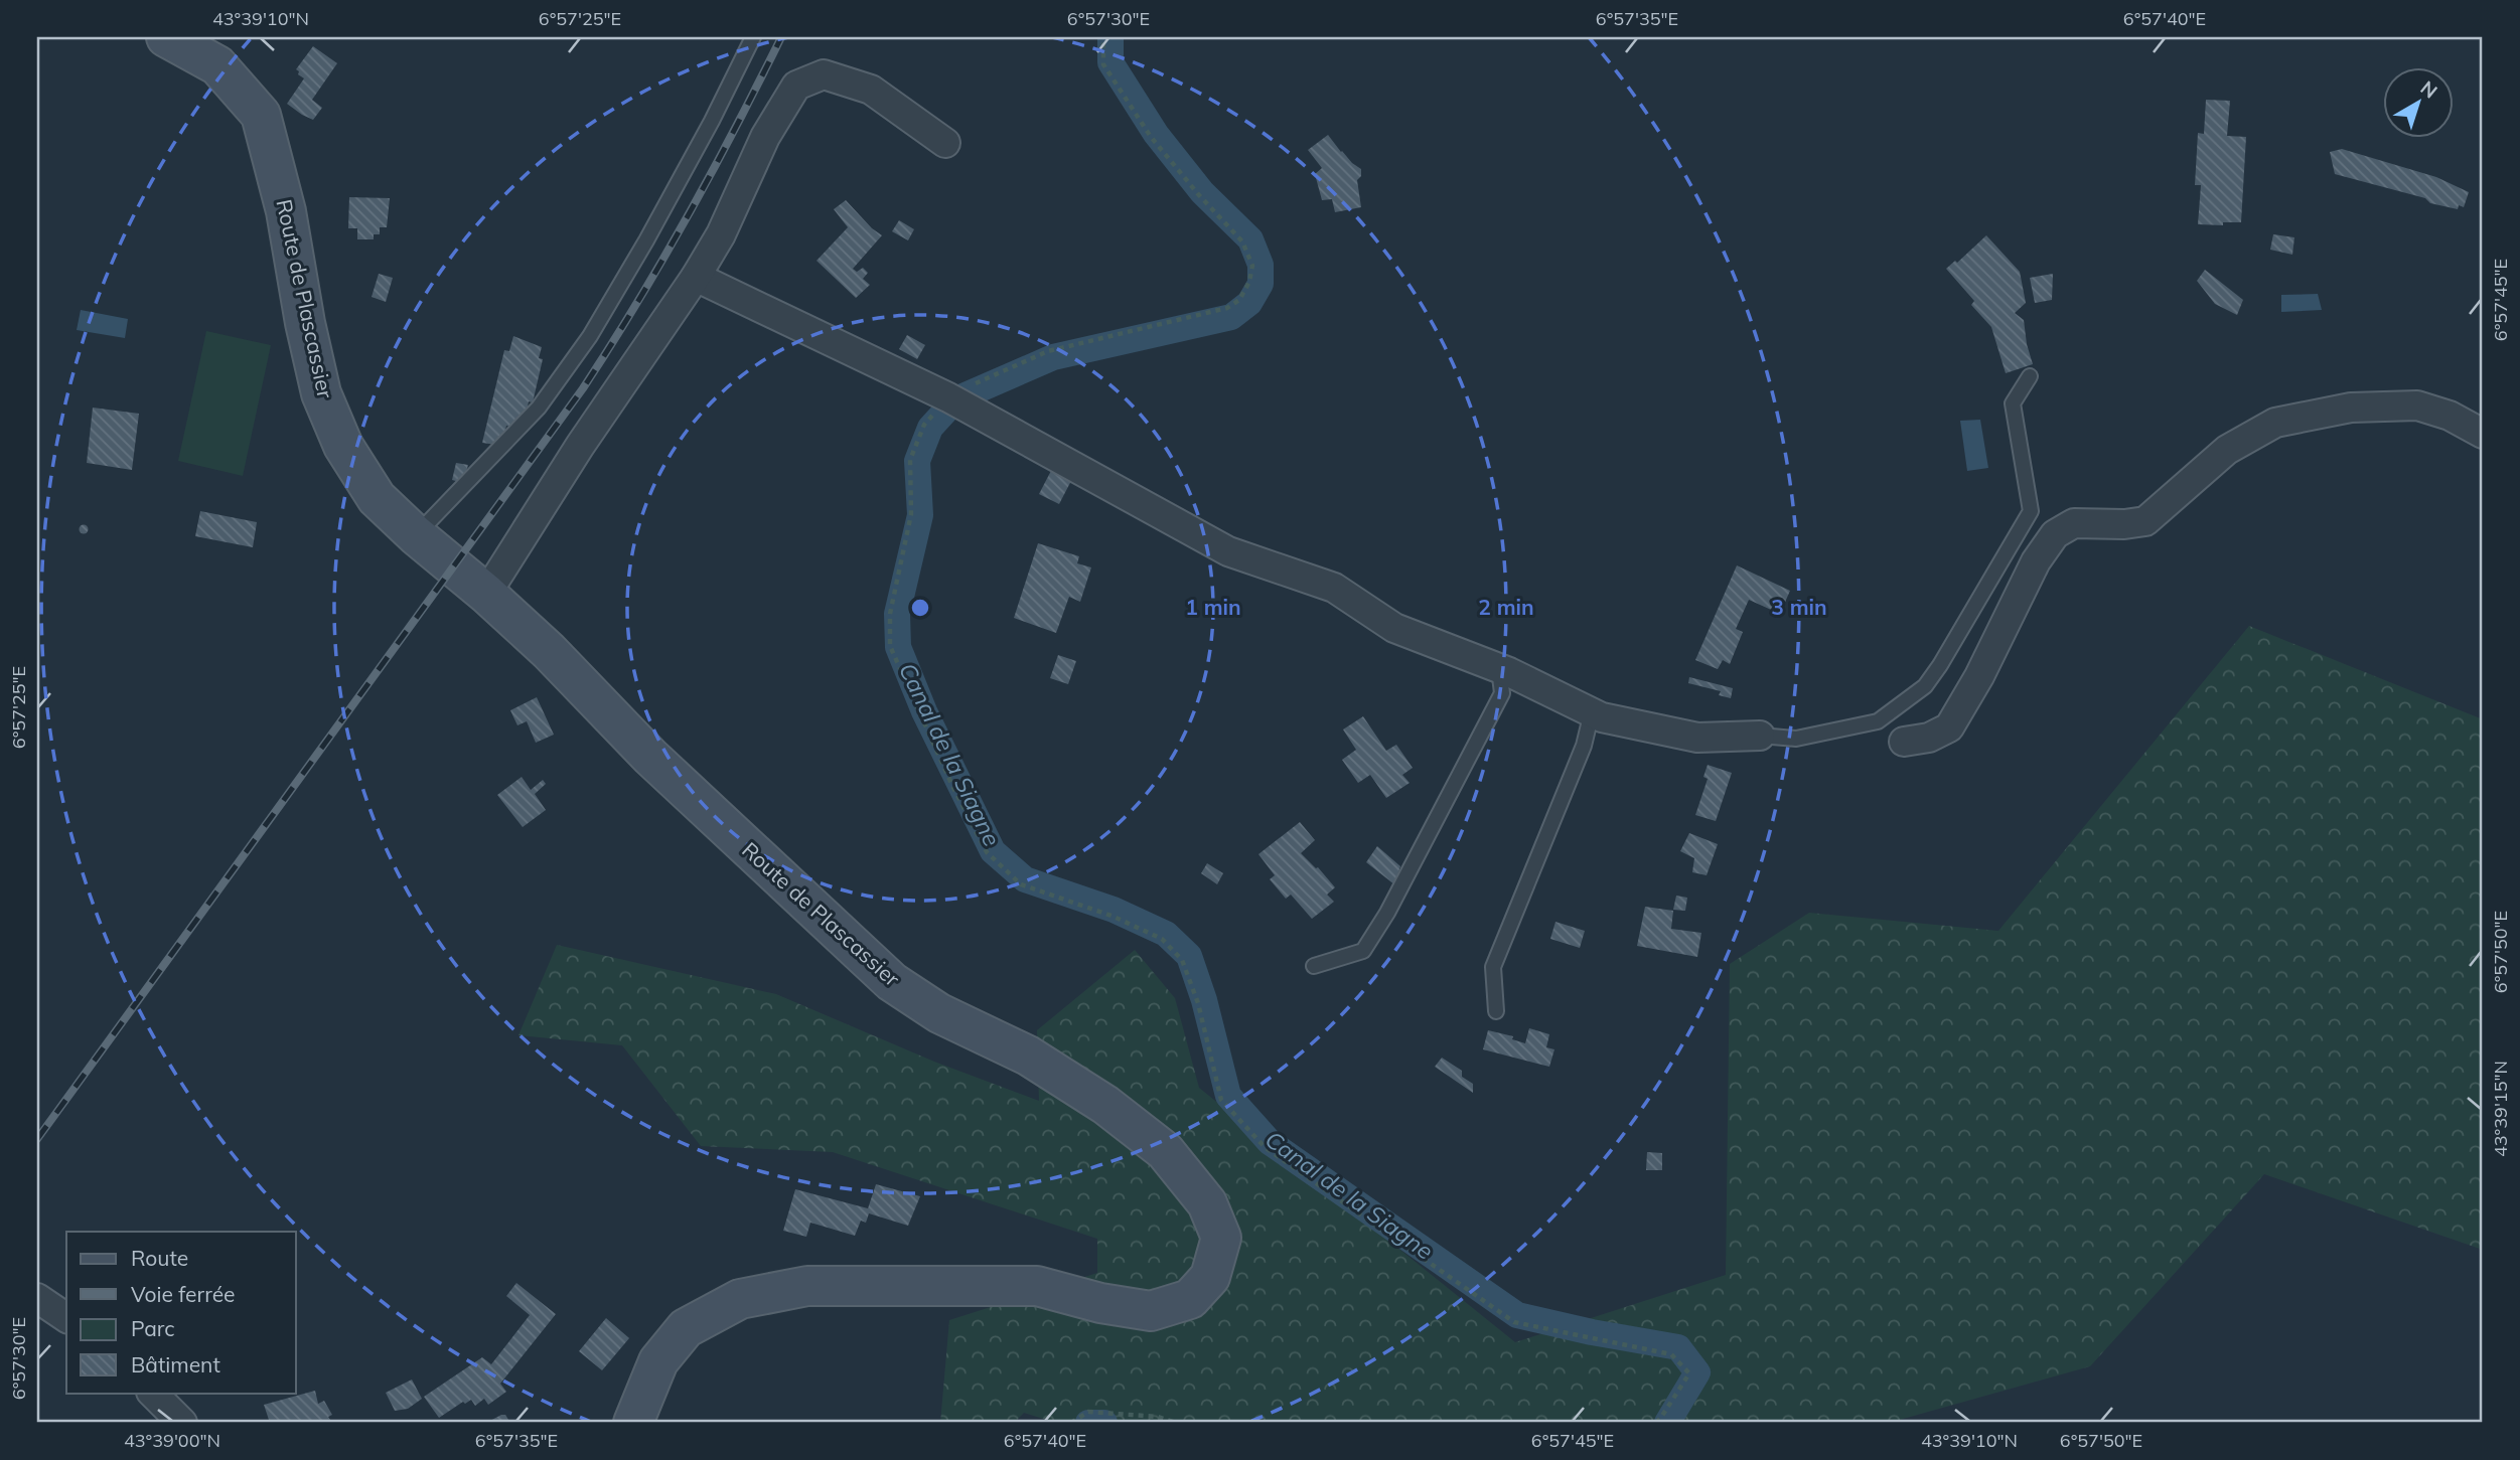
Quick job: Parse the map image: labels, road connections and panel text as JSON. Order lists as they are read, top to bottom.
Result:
{
  "streets": {
    "street": ["Route de Plascassier"]
  },
  "water": ["Canal de la Siagne"],
  "legend": [
    "Route",
    "Voie ferrée",
    "Parc",
    "Bâtiment"
  ],
  "north": "top right",
  "coordinates": [
    "43°39'10\"N",
    "6°57'25\"E",
    "6°57'30\"E",
    "6°57'35\"E",
    "6°57'40\"E",
    "6°57'45\"E",
    "6°57'50\"E",
    "43°39'15\"N",
    "43°39'00\"N"
  ],
  "rings": ["1 min", "2 min", "3 min"]
}
